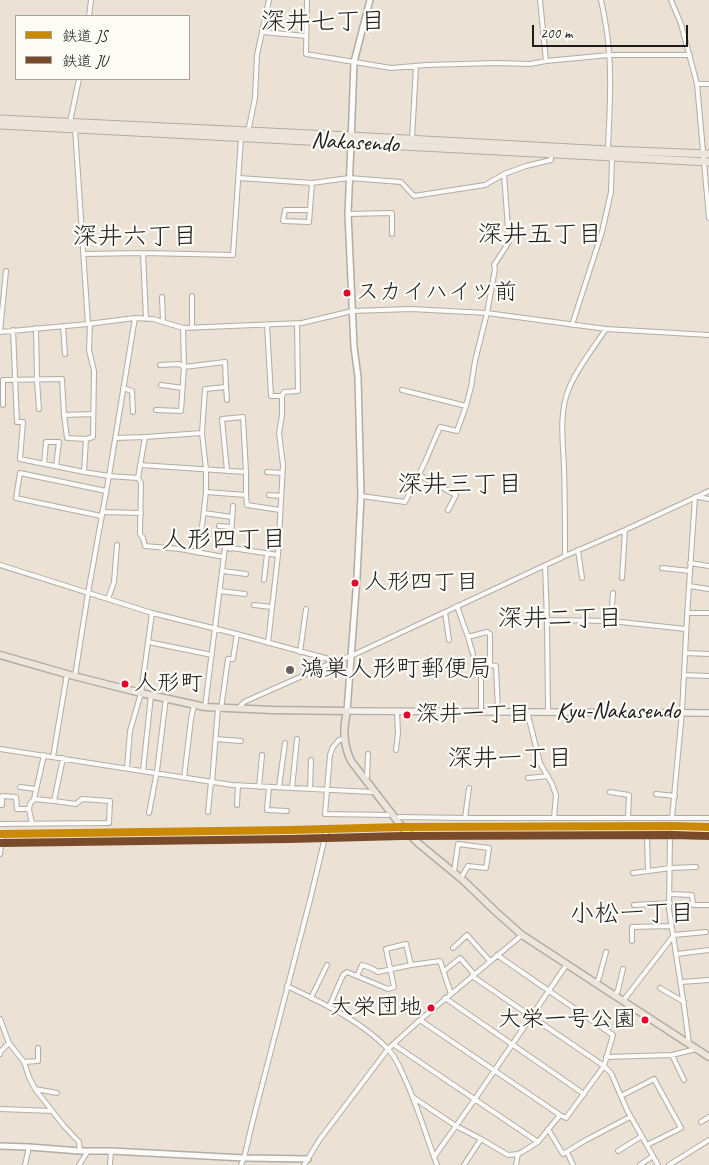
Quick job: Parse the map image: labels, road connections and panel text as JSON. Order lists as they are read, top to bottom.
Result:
{
  "streets": {
    "highway": ["Nakasendo"],
    "main road": ["Kyu-Nakasendo"]
  },
  "districts": [
    "深井七丁目",
    "深井五丁目",
    "深井六丁目",
    "深井三丁目",
    "人形四丁目",
    "深井二丁目",
    "深井一丁目",
    "小松一丁目"
  ],
  "places": [
    "スカイハイツ前",
    "人形四丁目",
    "鴻巣人形町郵便局",
    "人形町",
    "深井一丁目",
    "大栄団地",
    "大栄一号公園"
  ],
  "lines": ["rail line JS", "rail line JU"],
  "legend": ["鉄道 JS", "鉄道 JU"],
  "scale_bar": "200 m"
}
